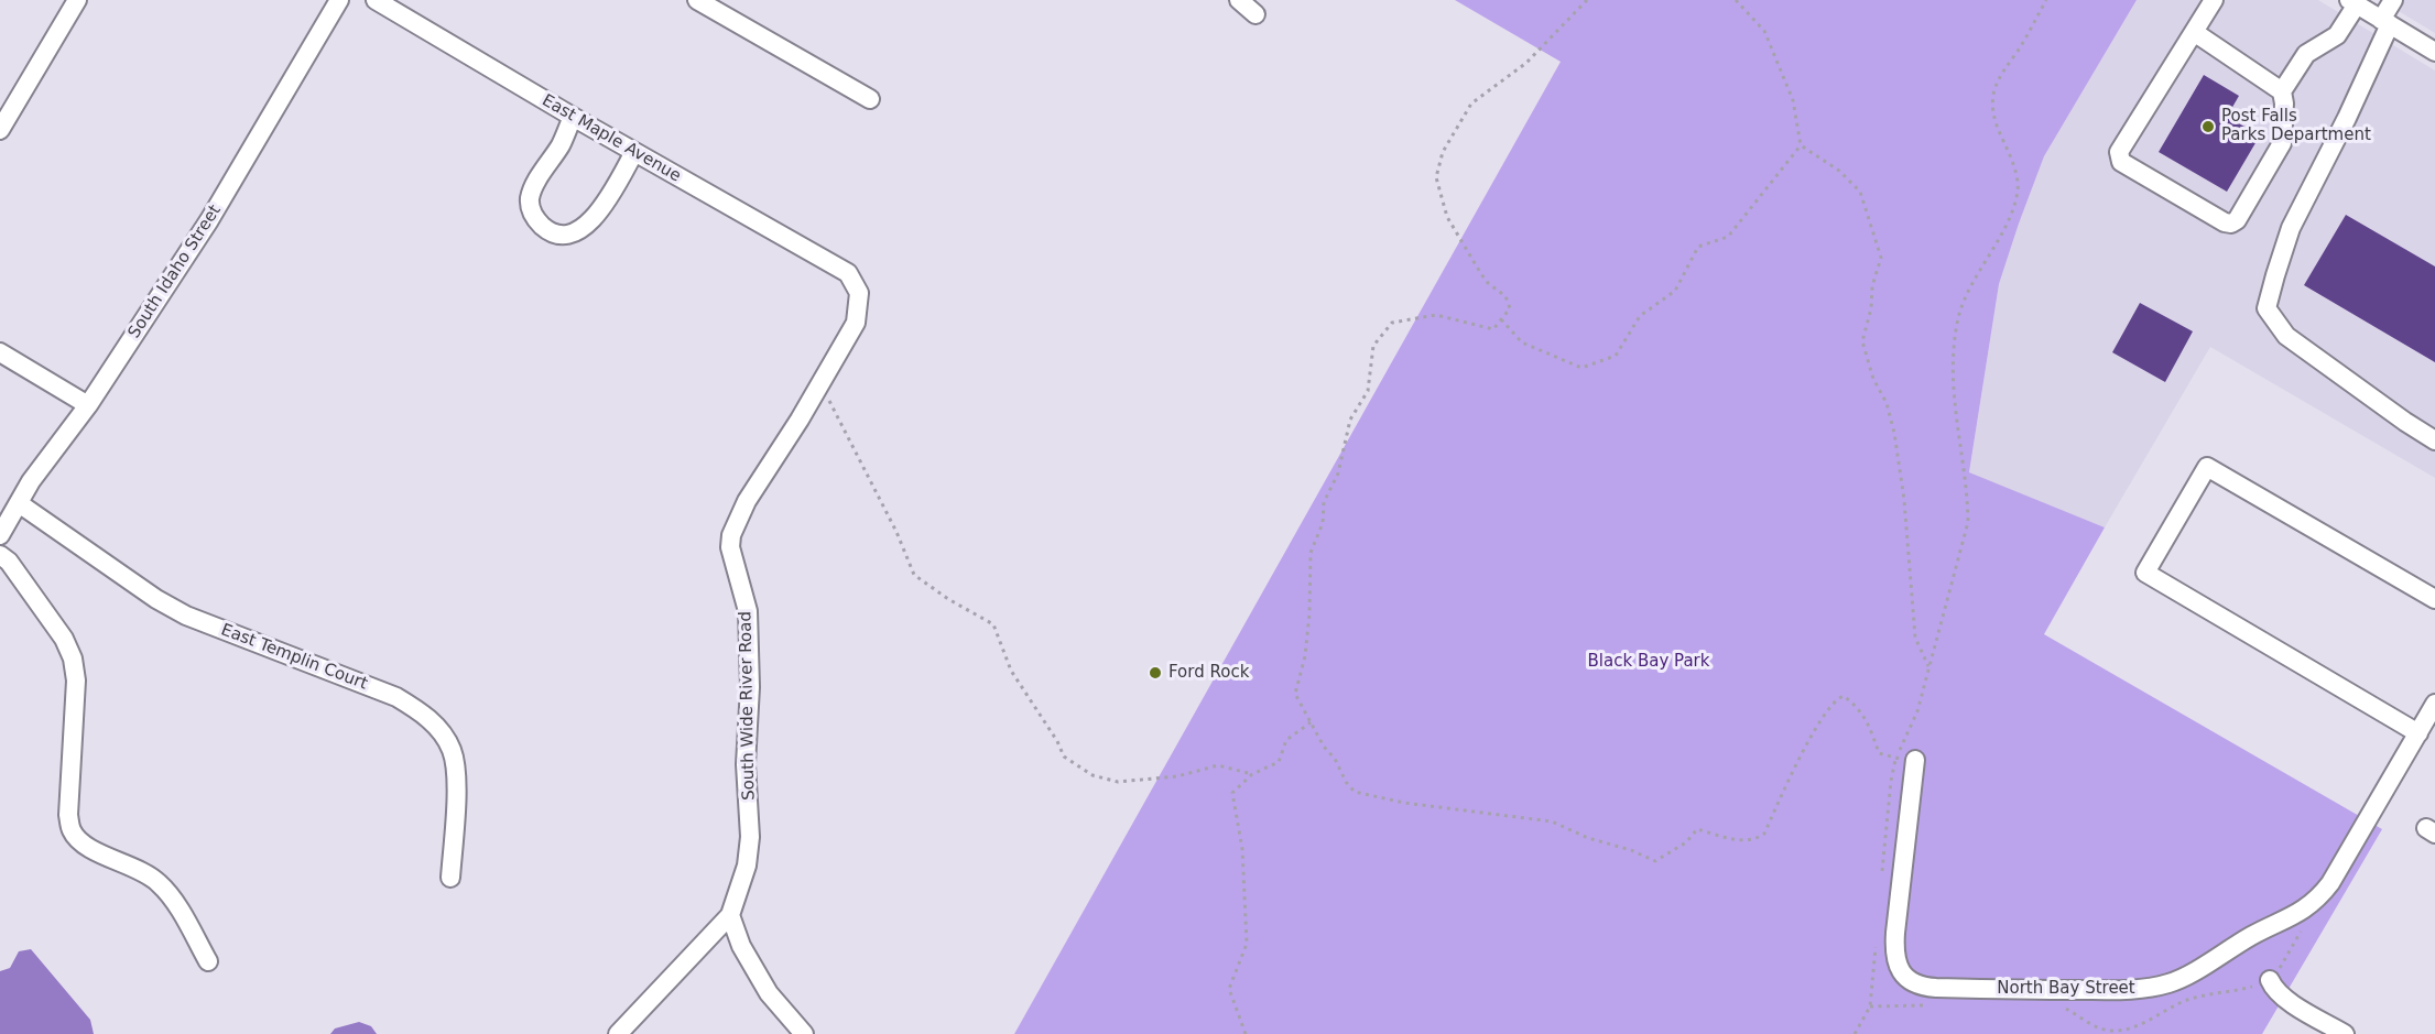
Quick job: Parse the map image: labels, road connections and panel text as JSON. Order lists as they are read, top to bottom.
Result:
{
  "streets": {
    "street": [
      "East Maple Avenue",
      "South Idaho Street",
      "East Templin Court",
      "South Wide River Road",
      "North Bay Street"
    ]
  },
  "crossings": [
    ["East Maple Avenue", "South Wide River Road"],
    ["South Idaho Street", "East Templin Court"]
  ],
  "parks": ["Black Bay Park"],
  "places": ["Post Falls Parks Department", "Ford Rock"]
}
